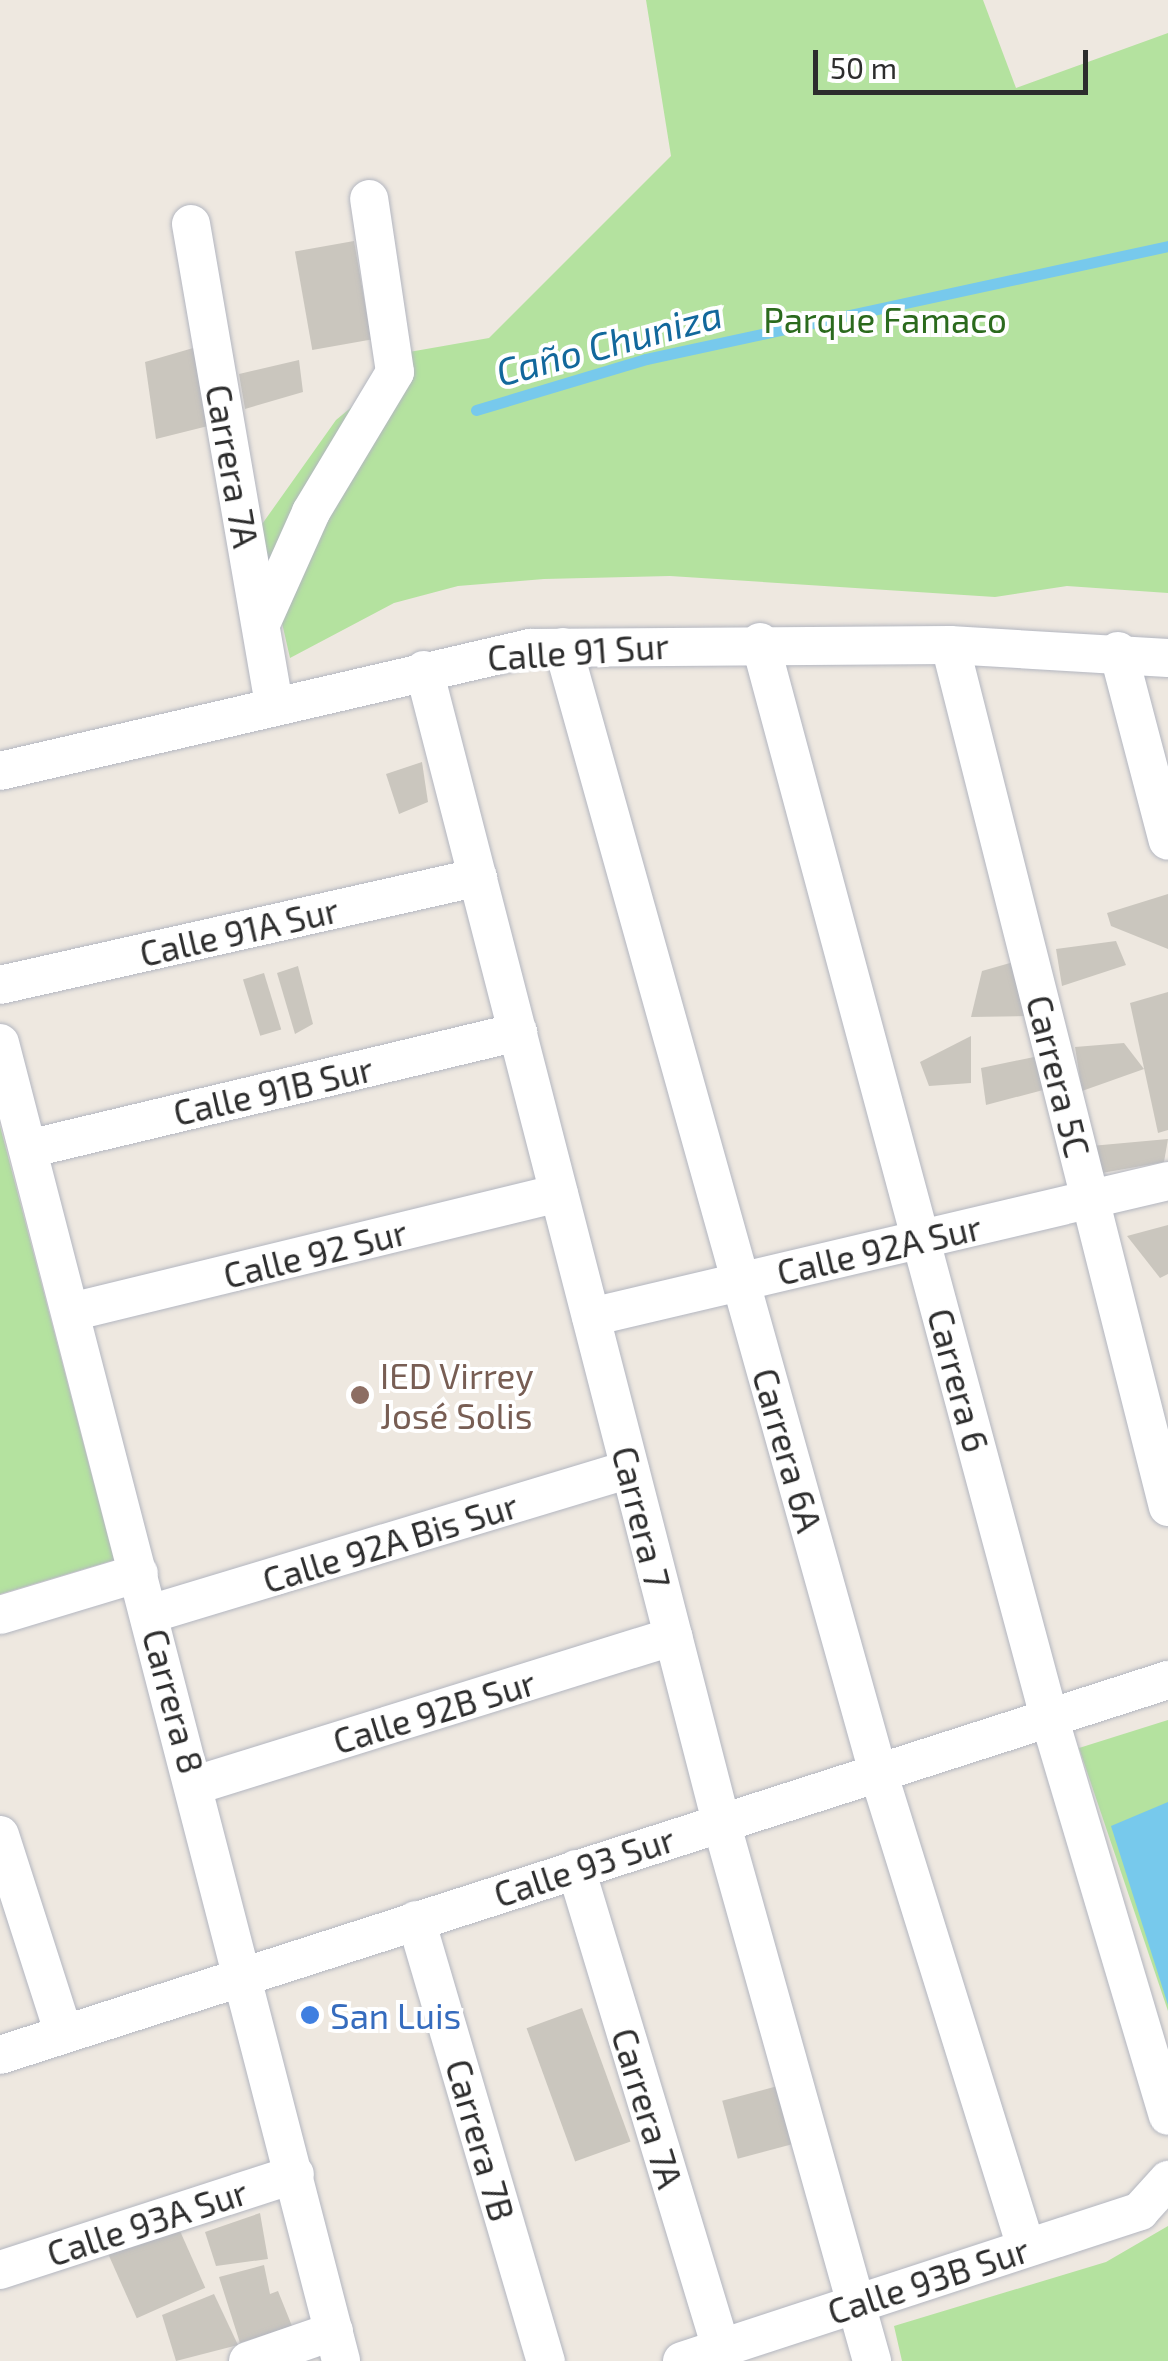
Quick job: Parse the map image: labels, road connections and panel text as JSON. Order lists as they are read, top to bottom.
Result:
{
  "streets": {
    "street": [
      "Carrera 7A",
      "Calle 91 Sur",
      "Calle 91A Sur",
      "Carrera 5C",
      "Calle 91B Sur",
      "Calle 92A Sur",
      "Calle 92 Sur",
      "Carrera 6",
      "Carrera 6A",
      "Carrera 7",
      "Calle 92A Bis Sur",
      "Carrera 8",
      "Calle 92B Sur",
      "Calle 93 Sur",
      "Carrera 7B",
      "Calle 93A Sur",
      "Calle 93B Sur"
    ]
  },
  "crossings": [
    ["Carrera 7A", "Calle 91 Sur"],
    ["Carrera 7A", "Calle 93 Sur"],
    ["Carrera 7A", "Calle 93B Sur"],
    ["Calle 91 Sur", "Carrera 5C"],
    ["Calle 91 Sur", "Carrera 6"],
    ["Calle 91 Sur", "Carrera 6A"],
    ["Calle 91 Sur", "Carrera 7"],
    ["Calle 91A Sur", "Carrera 7"],
    ["Carrera 5C", "Calle 92A Sur"],
    ["Calle 91B Sur", "Carrera 7"],
    ["Calle 91B Sur", "Carrera 8"],
    ["Calle 92A Sur", "Carrera 6"],
    ["Calle 92A Sur", "Carrera 6A"],
    ["Calle 92A Sur", "Carrera 7"],
    ["Calle 92 Sur", "Carrera 7"],
    ["Calle 92 Sur", "Carrera 8"],
    ["Carrera 6", "Calle 93 Sur"],
    ["Carrera 6A", "Calle 93 Sur"],
    ["Carrera 6A", "Calle 93B Sur"],
    ["Carrera 7", "Calle 92A Bis Sur"],
    ["Carrera 7", "Calle 92B Sur"],
    ["Carrera 7", "Calle 93 Sur"],
    ["Carrera 7", "Calle 93B Sur"],
    ["Calle 92A Bis Sur", "Carrera 8"],
    ["Carrera 8", "Calle 92B Sur"],
    ["Carrera 8", "Calle 93 Sur"],
    ["Carrera 8", "Calle 93A Sur"],
    ["Calle 93 Sur", "Carrera 7B"]
  ],
  "water": ["Caño Chuniza"],
  "parks": ["Parque Famaco"],
  "places": ["IED Virrey José Solis", "San Luis"],
  "scale_bar": "50 m"
}
